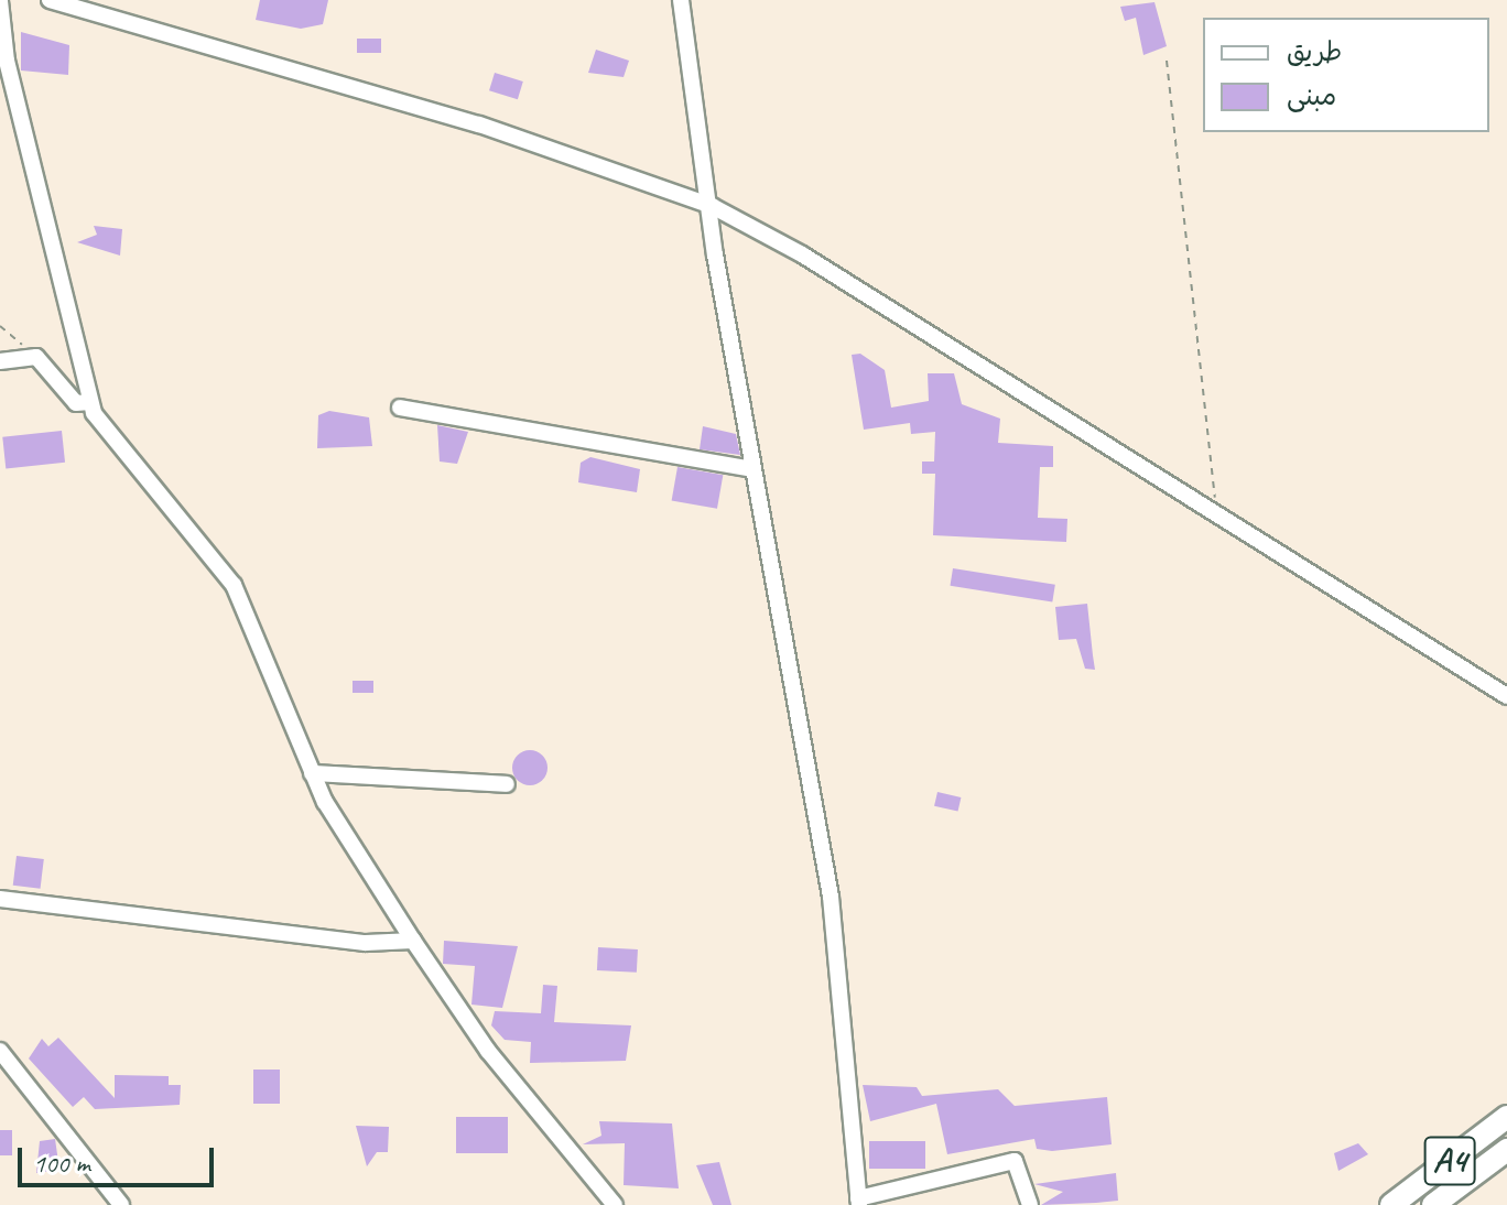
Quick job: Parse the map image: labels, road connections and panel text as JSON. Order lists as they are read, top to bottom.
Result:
{
  "streets": {
    "highway": ["A4"]
  },
  "legend": ["طريق", "مبنى"],
  "scale_bar": "100 m"
}
